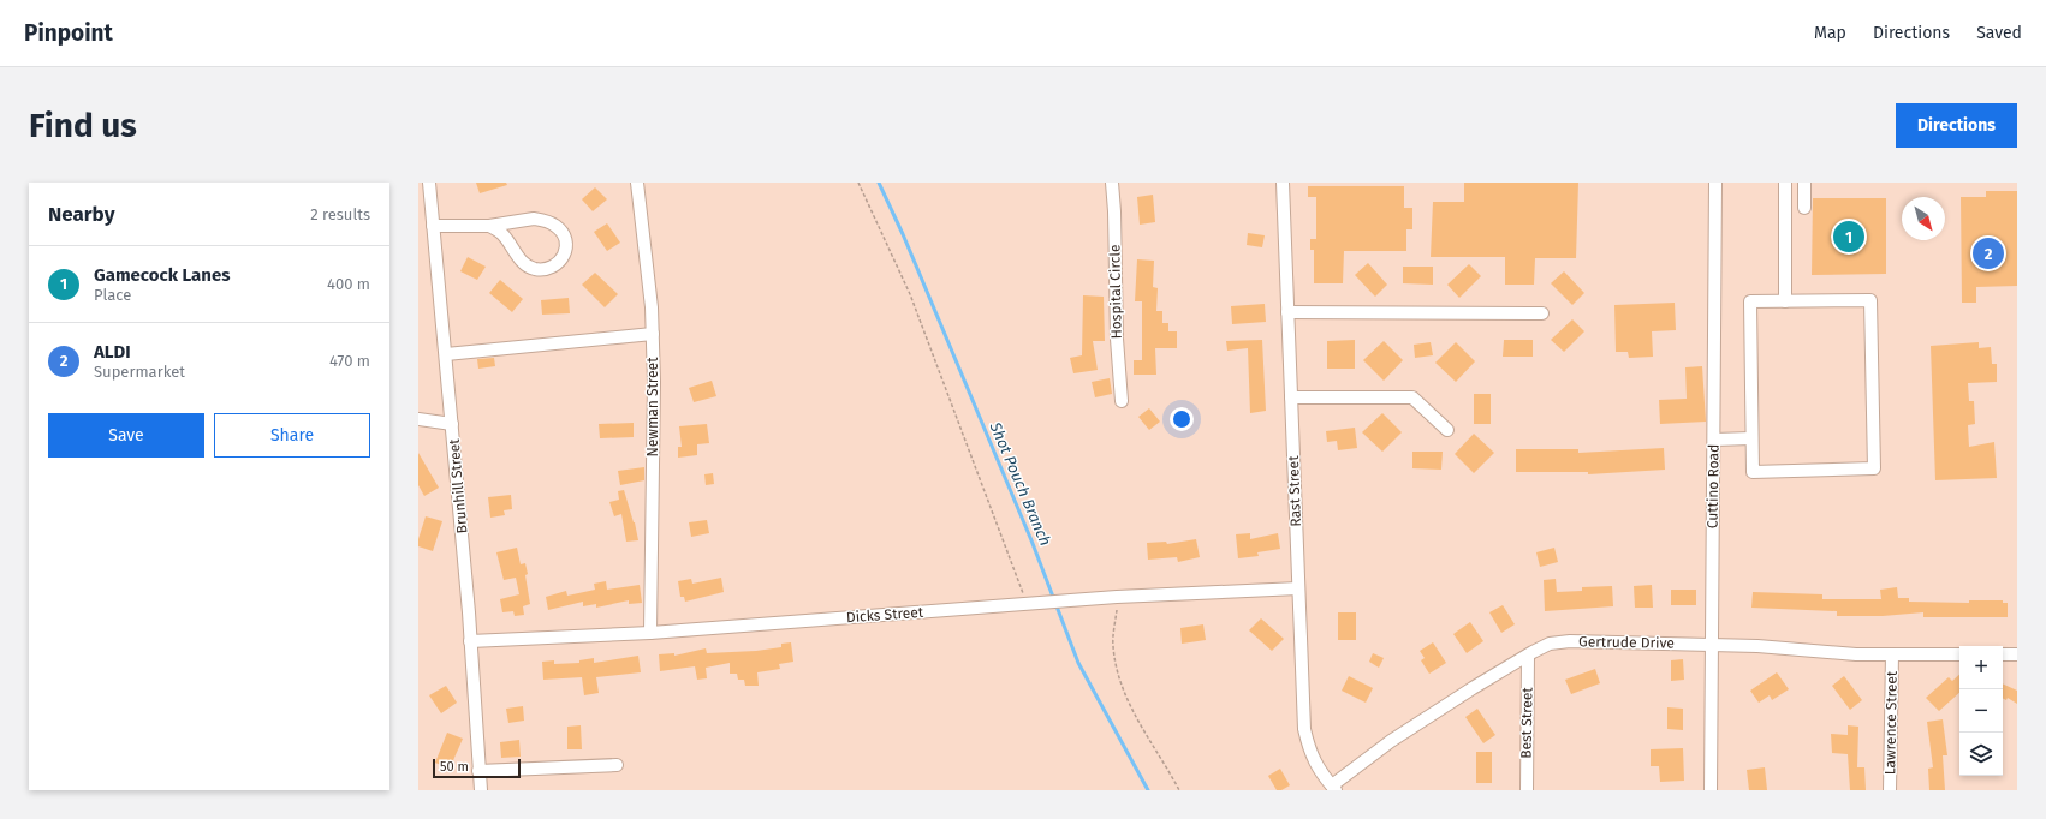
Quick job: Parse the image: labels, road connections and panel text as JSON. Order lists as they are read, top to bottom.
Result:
{
  "streets": {
    "street": [
      "Hospital Circle",
      "Newman Street",
      "Brunhill Street",
      "Cuttino Road",
      "Rast Street",
      "Dicks Street",
      "Gertrude Drive",
      "Best Street",
      "Lawrence Street"
    ]
  },
  "crossings": [
    ["Newman Street", "Dicks Street"],
    ["Brunhill Street", "Dicks Street"],
    ["Cuttino Road", "Gertrude Drive"],
    ["Rast Street", "Dicks Street"],
    ["Rast Street", "Gertrude Drive"],
    ["Gertrude Drive", "Best Street"],
    ["Gertrude Drive", "Lawrence Street"]
  ],
  "water": ["Shot Pouch Branch"],
  "scale_bar": "50 m",
  "north": "bottom right",
  "page": {
    "header": "Pinpoint",
    "nav": ["Map", "Directions", "Saved"],
    "buttons": [
      "Directions",
      ["Save", "Share"]
    ],
    "title": "Find us",
    "heading": ["Nearby", "2 results"],
    "pins": ["1", "2"],
    "list": [
      {
        "mark": "1",
        "name": "Gamecock Lanes",
        "note": "Place",
        "value": "400 m"
      },
      {
        "mark": "2",
        "name": "ALDI",
        "note": "Supermarket",
        "value": "470 m"
      }
    ],
    "map_buttons": ["+", "−"],
    "scale": "50 m"
  }
}
